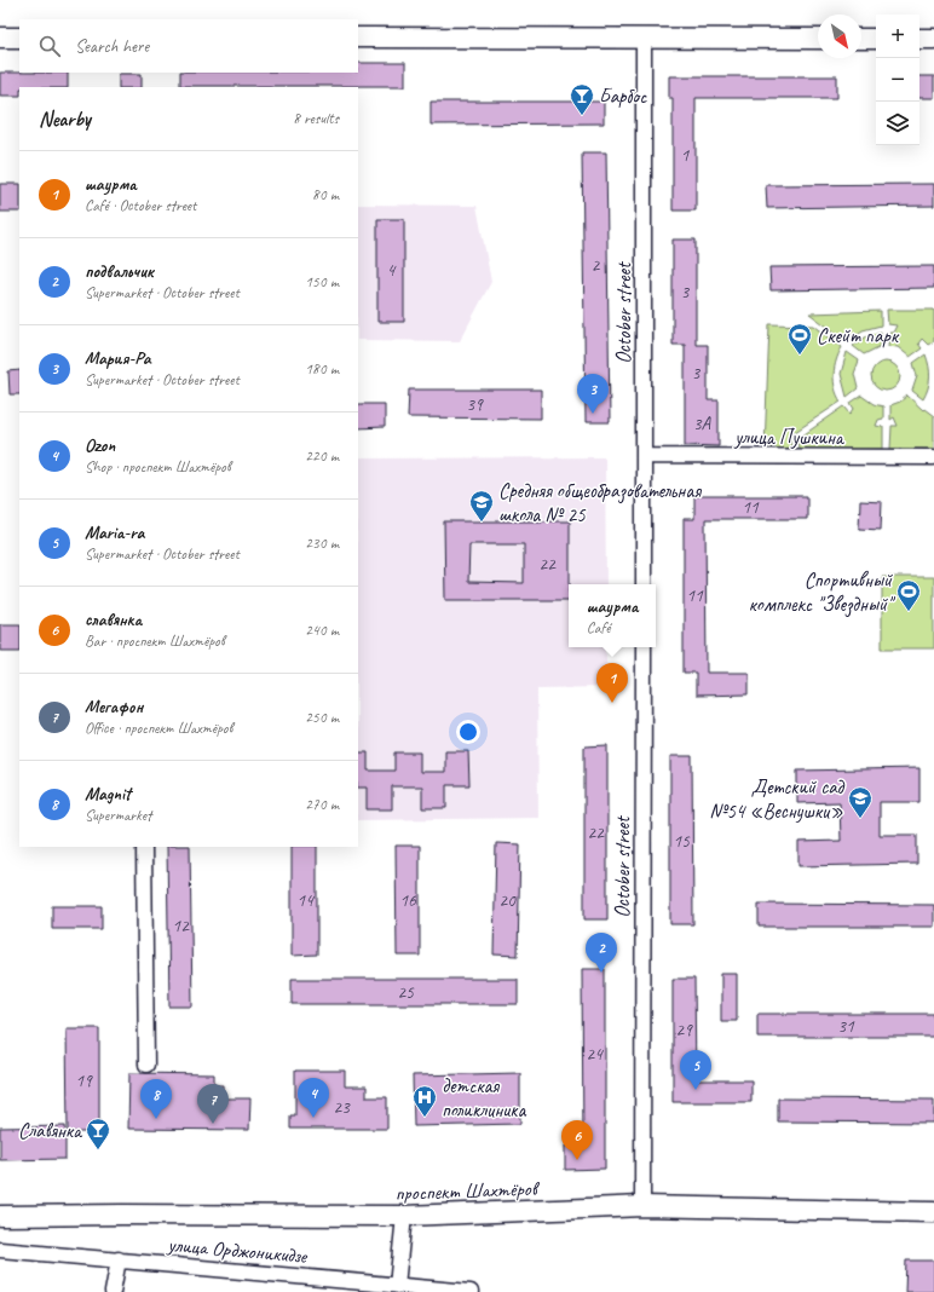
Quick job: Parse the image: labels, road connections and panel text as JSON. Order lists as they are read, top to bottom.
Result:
{
  "streets": {
    "main road": ["проспект Шахтёров"],
    "street": ["October street", "улица Пушкина", "улица Орджоникидзе"]
  },
  "crossings": [
    ["October street", "улица Пушкина"],
    ["October street", "проспект Шахтёров"]
  ],
  "places": {
    "bar": ["Барбос", "Славянка"],
    "sports": ["Скейт парк", "Спортивный комплекс \"Звездный\""],
    "school or university": ["Средняя общеобразовательная школа № 25", "Детский сад №54 «Веснушки»"],
    "hospital": ["детская поликлиника"]
  },
  "house_numbers": [
    "1",
    "2",
    "4",
    "3",
    "3",
    "39",
    "3А",
    "11",
    "22",
    "11",
    "22",
    "15",
    "14",
    "16",
    "20",
    "12",
    "25",
    "31",
    "29",
    "24",
    "19",
    "23"
  ],
  "north": "bottom right",
  "page": {
    "map_buttons": ["+", "−"],
    "search": "Search here",
    "heading": ["Nearby", "8 results"],
    "list": [
      {
        "mark": "1",
        "name": "шаурма",
        "note": "Café · October street",
        "value": "80 m"
      },
      {
        "mark": "2",
        "name": "подвальчик",
        "note": "Supermarket · October street",
        "value": "150 m"
      },
      {
        "mark": "3",
        "name": "Мария-Ра",
        "note": "Supermarket · October street",
        "value": "180 m"
      },
      {
        "mark": "4",
        "name": "Ozon",
        "note": "Shop · проспект Шахтёров",
        "value": "220 m"
      },
      {
        "mark": "5",
        "name": "Maria-ra",
        "note": "Supermarket · October street",
        "value": "230 m"
      },
      {
        "mark": "6",
        "name": "славянка",
        "note": "Bar · проспект Шахтёров",
        "value": "240 m"
      },
      {
        "mark": "7",
        "name": "Мегафон",
        "note": "Office · проспект Шахтёров",
        "value": "250 m"
      },
      {
        "mark": "8",
        "name": "Magnit",
        "note": "Supermarket",
        "value": "270 m"
      }
    ],
    "pins": [
      "3",
      "1",
      "2",
      "5",
      "4",
      "8",
      "7",
      "6"
    ],
    "popup": ["шаурма", "Café"]
  }
}
